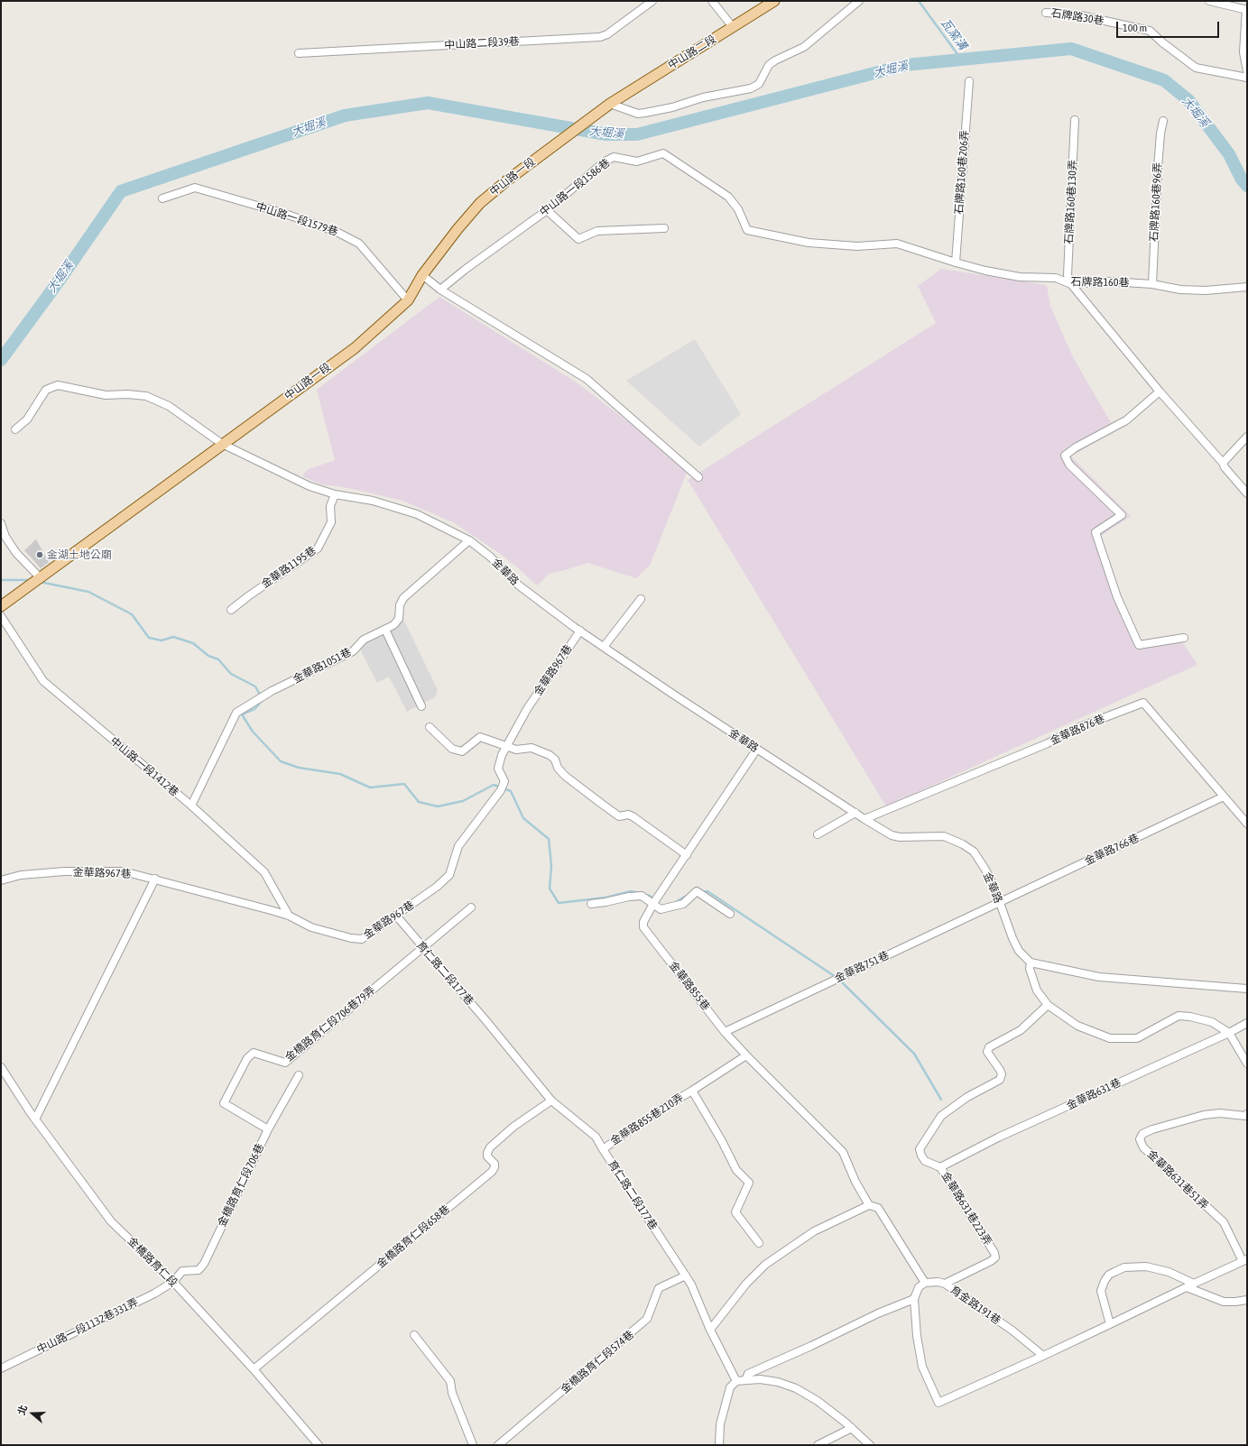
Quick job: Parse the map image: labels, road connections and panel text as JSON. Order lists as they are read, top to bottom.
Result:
{
  "streets": {
    "main road": ["中山路二段", "中山路一段"],
    "street": [
      "石牌路30巷",
      "中山路二段39巷",
      "石牌路160巷206弄",
      "中山路一段1586巷",
      "石牌路160巷130弄",
      "石牌路160巷96弄",
      "中山路一段1579巷",
      "石牌路160巷",
      "金華路1195巷",
      "金華路",
      "金華路1051巷",
      "金華路967巷",
      "金華路876巷",
      "中山路一段1412巷",
      "金華路766巷",
      "金華路751巷",
      "育仁路二段177巷",
      "金華路855巷",
      "金橋路育仁段706巷79弄",
      "金華路631巷",
      "金華路855巷210弄",
      "金華路631巷51弄",
      "金橋路育仁段706巷",
      "金華路631巷223弄",
      "金橋路育仁段658巷",
      "金橋路育仁段",
      "育金路191巷",
      "中山路一段1132巷331弄",
      "金橋路育仁段574巷"
    ]
  },
  "crossings": [
    ["中山路二段", "中山路一段"],
    ["石牌路160巷206弄", "中山路一段1586巷"],
    ["石牌路160巷206弄", "石牌路160巷"],
    ["中山路一段", "中山路一段1579巷"],
    ["中山路一段", "金華路"],
    ["中山路一段1586巷", "石牌路160巷"],
    ["石牌路160巷130弄", "石牌路160巷"],
    ["石牌路160巷96弄", "石牌路160巷"],
    ["金華路1195巷", "金華路"],
    ["金華路", "金華路1051巷"],
    ["金華路", "金華路967巷"],
    ["金華路", "金華路876巷"],
    ["金華路", "金華路766巷"],
    ["金華路", "金華路751巷"],
    ["金華路", "金華路855巷"],
    ["金華路1051巷", "中山路一段1412巷"],
    ["金華路967巷", "中山路一段1412巷"],
    ["金華路967巷", "育仁路二段177巷"],
    ["金華路876巷", "金華路766巷"],
    ["金華路766巷", "金華路751巷"],
    ["金華路751巷", "金華路855巷"],
    ["育仁路二段177巷", "金橋路育仁段706巷79弄"],
    ["育仁路二段177巷", "金華路855巷210弄"],
    ["育仁路二段177巷", "金橋路育仁段658巷"],
    ["育仁路二段177巷", "金橋路育仁段574巷"],
    ["金華路855巷", "金華路855巷210弄"],
    ["金華路855巷", "育金路191巷"],
    ["金橋路育仁段706巷79弄", "金橋路育仁段706巷"],
    ["金華路631巷", "金華路631巷223弄"],
    ["金橋路育仁段706巷", "金橋路育仁段"],
    ["金橋路育仁段706巷", "中山路一段1132巷331弄"],
    ["金華路631巷223弄", "育金路191巷"],
    ["金橋路育仁段658巷", "金橋路育仁段"],
    ["金橋路育仁段", "中山路一段1132巷331弄"]
  ],
  "water": ["瓦窯溝", "大堀溪"],
  "places": ["金湖土地公廟"],
  "scale_bar": "100 m",
  "north": "left"
}
